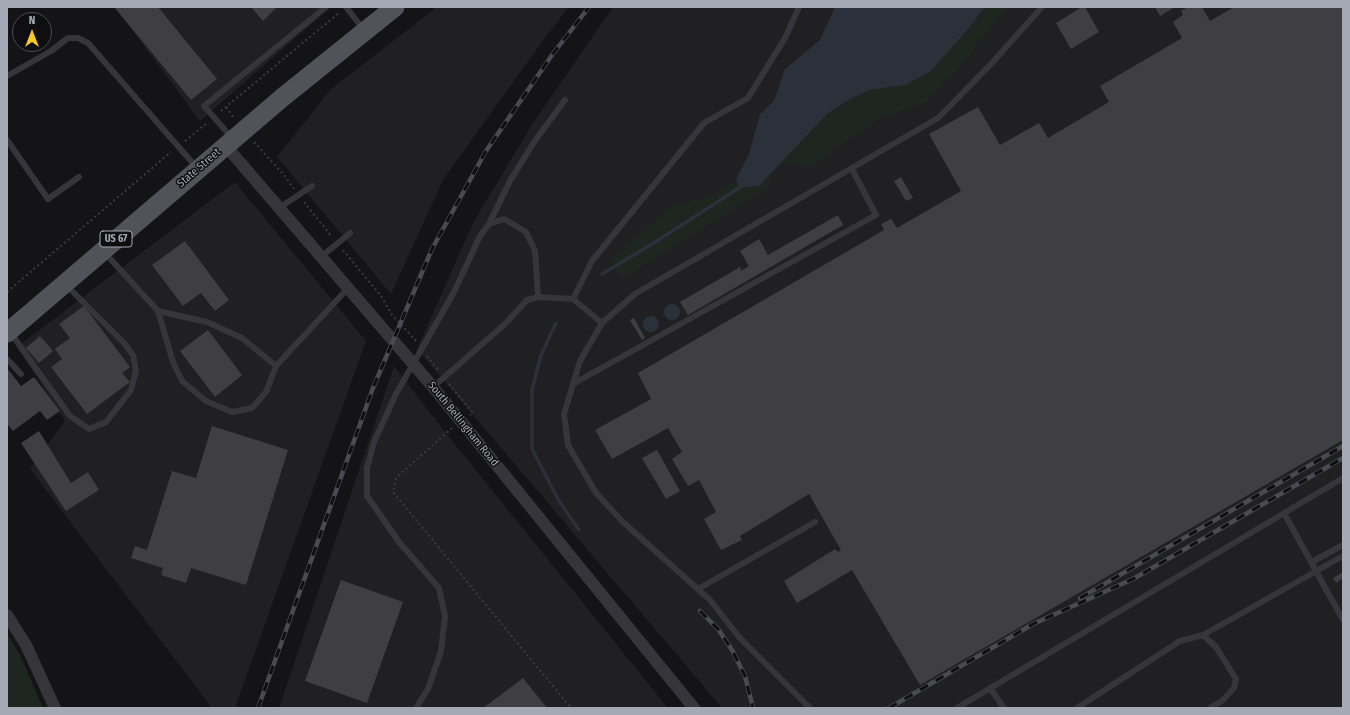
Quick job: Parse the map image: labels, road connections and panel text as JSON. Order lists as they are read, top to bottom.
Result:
{
  "streets": {
    "main road": ["State Street", "US 67"],
    "street": ["South Bellingham Road"]
  },
  "crossings": [
    ["State Street", "South Bellingham Road"]
  ],
  "north": "top"
}
